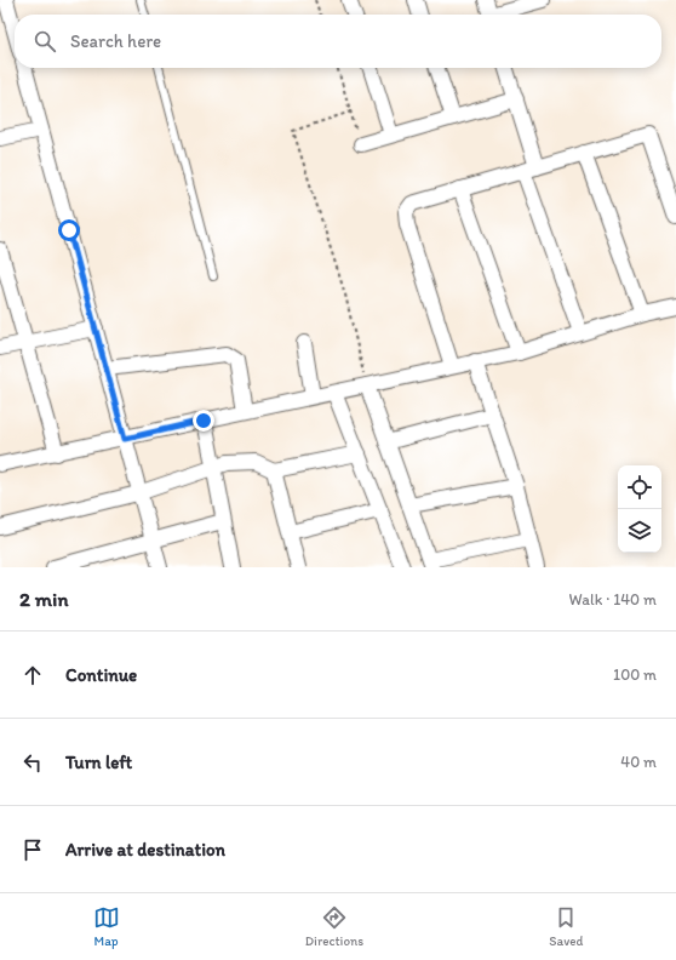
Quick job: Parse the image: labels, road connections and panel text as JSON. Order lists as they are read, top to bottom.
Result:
{
  "page": {
    "search": "Search here",
    "heading": ["2 min", "Walk · 140 m"],
    "list": [
      ["Continue", "100 m"],
      ["Turn left", "40 m"],
      "Arrive at destination"
    ],
    "nav": ["Map", "Directions", "Saved"]
  }
}
